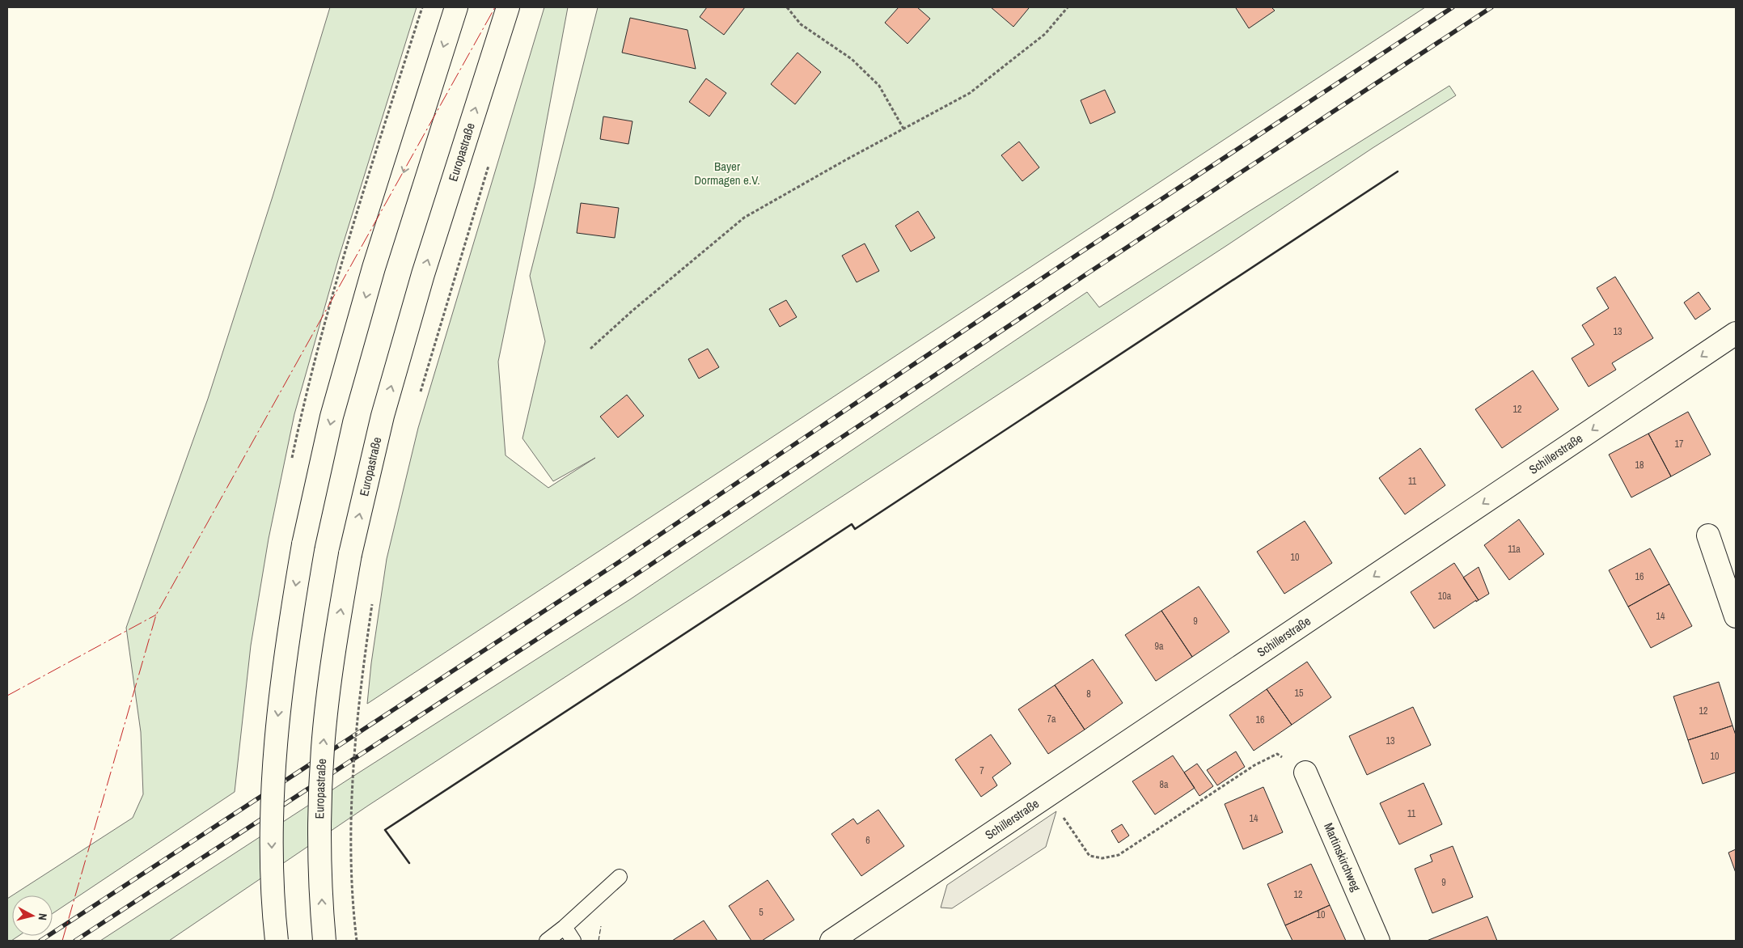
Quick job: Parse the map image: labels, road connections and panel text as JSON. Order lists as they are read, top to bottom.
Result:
{
  "streets": {
    "main road": ["Europastraße", "Schillerstraße", "Martinskirchweg"]
  },
  "one_way": ["Schillerstraße"],
  "parks": ["Bayer Dormagen e.V."],
  "house_numbers": [
    "13",
    "12",
    "17",
    "18",
    "11",
    "11a",
    "10",
    "16",
    "10a",
    "14",
    "9",
    "9a",
    "15",
    "8",
    "12",
    "7a",
    "16",
    "13",
    "10",
    "7",
    "8a",
    "11",
    "14",
    "6",
    "9",
    "12",
    "5",
    "10"
  ],
  "north": "right"
}
